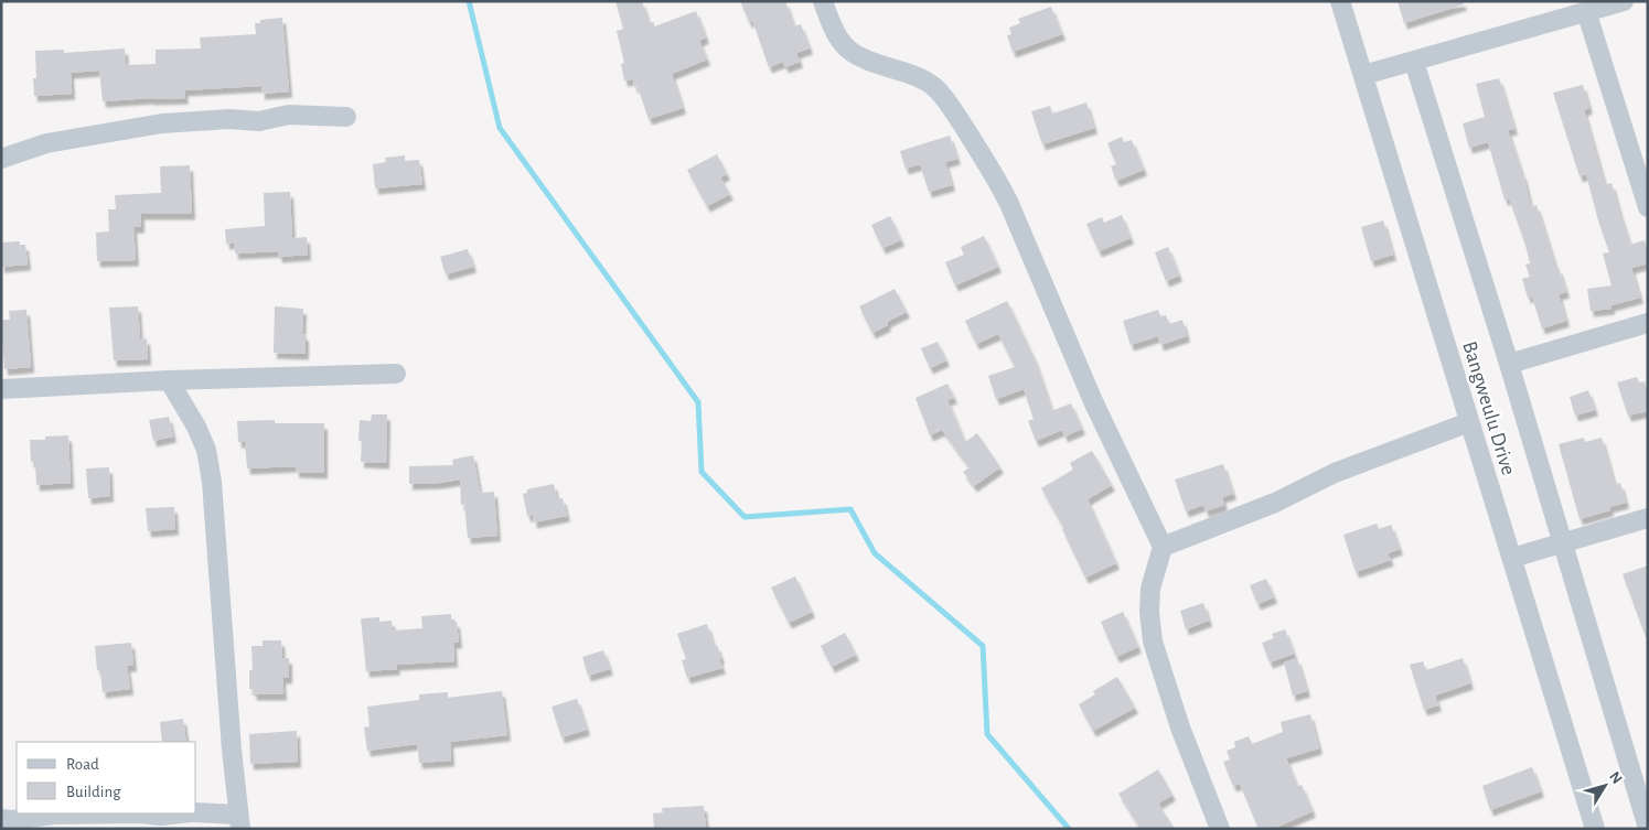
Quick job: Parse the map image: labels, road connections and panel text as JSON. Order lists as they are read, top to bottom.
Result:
{
  "streets": {
    "street": ["Bangweulu Drive"]
  },
  "legend": ["Road", "Building"],
  "north": "top right"
}
